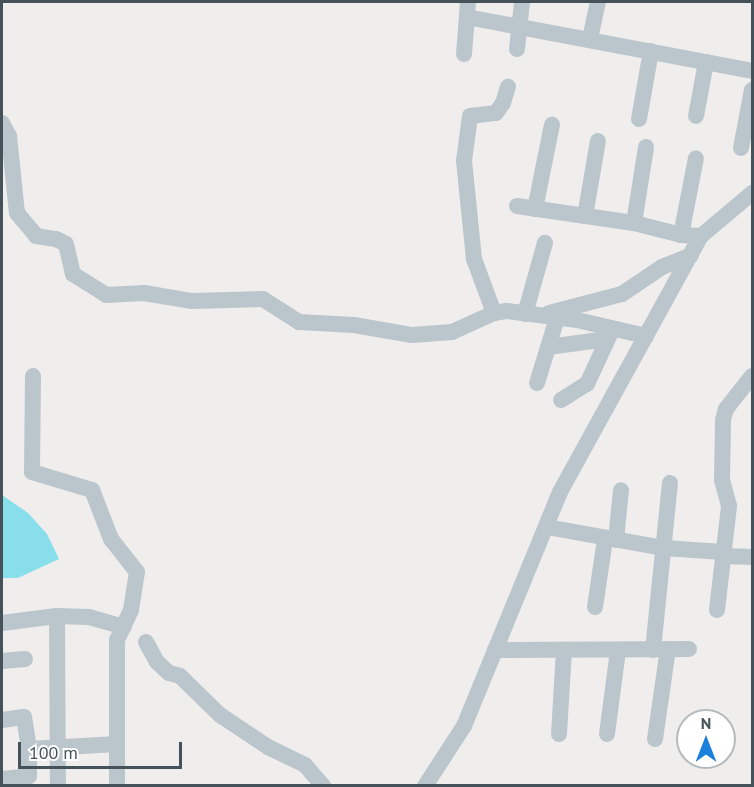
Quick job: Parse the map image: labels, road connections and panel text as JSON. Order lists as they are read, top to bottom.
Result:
{
  "scale_bar": "100 m",
  "north": "top"
}
